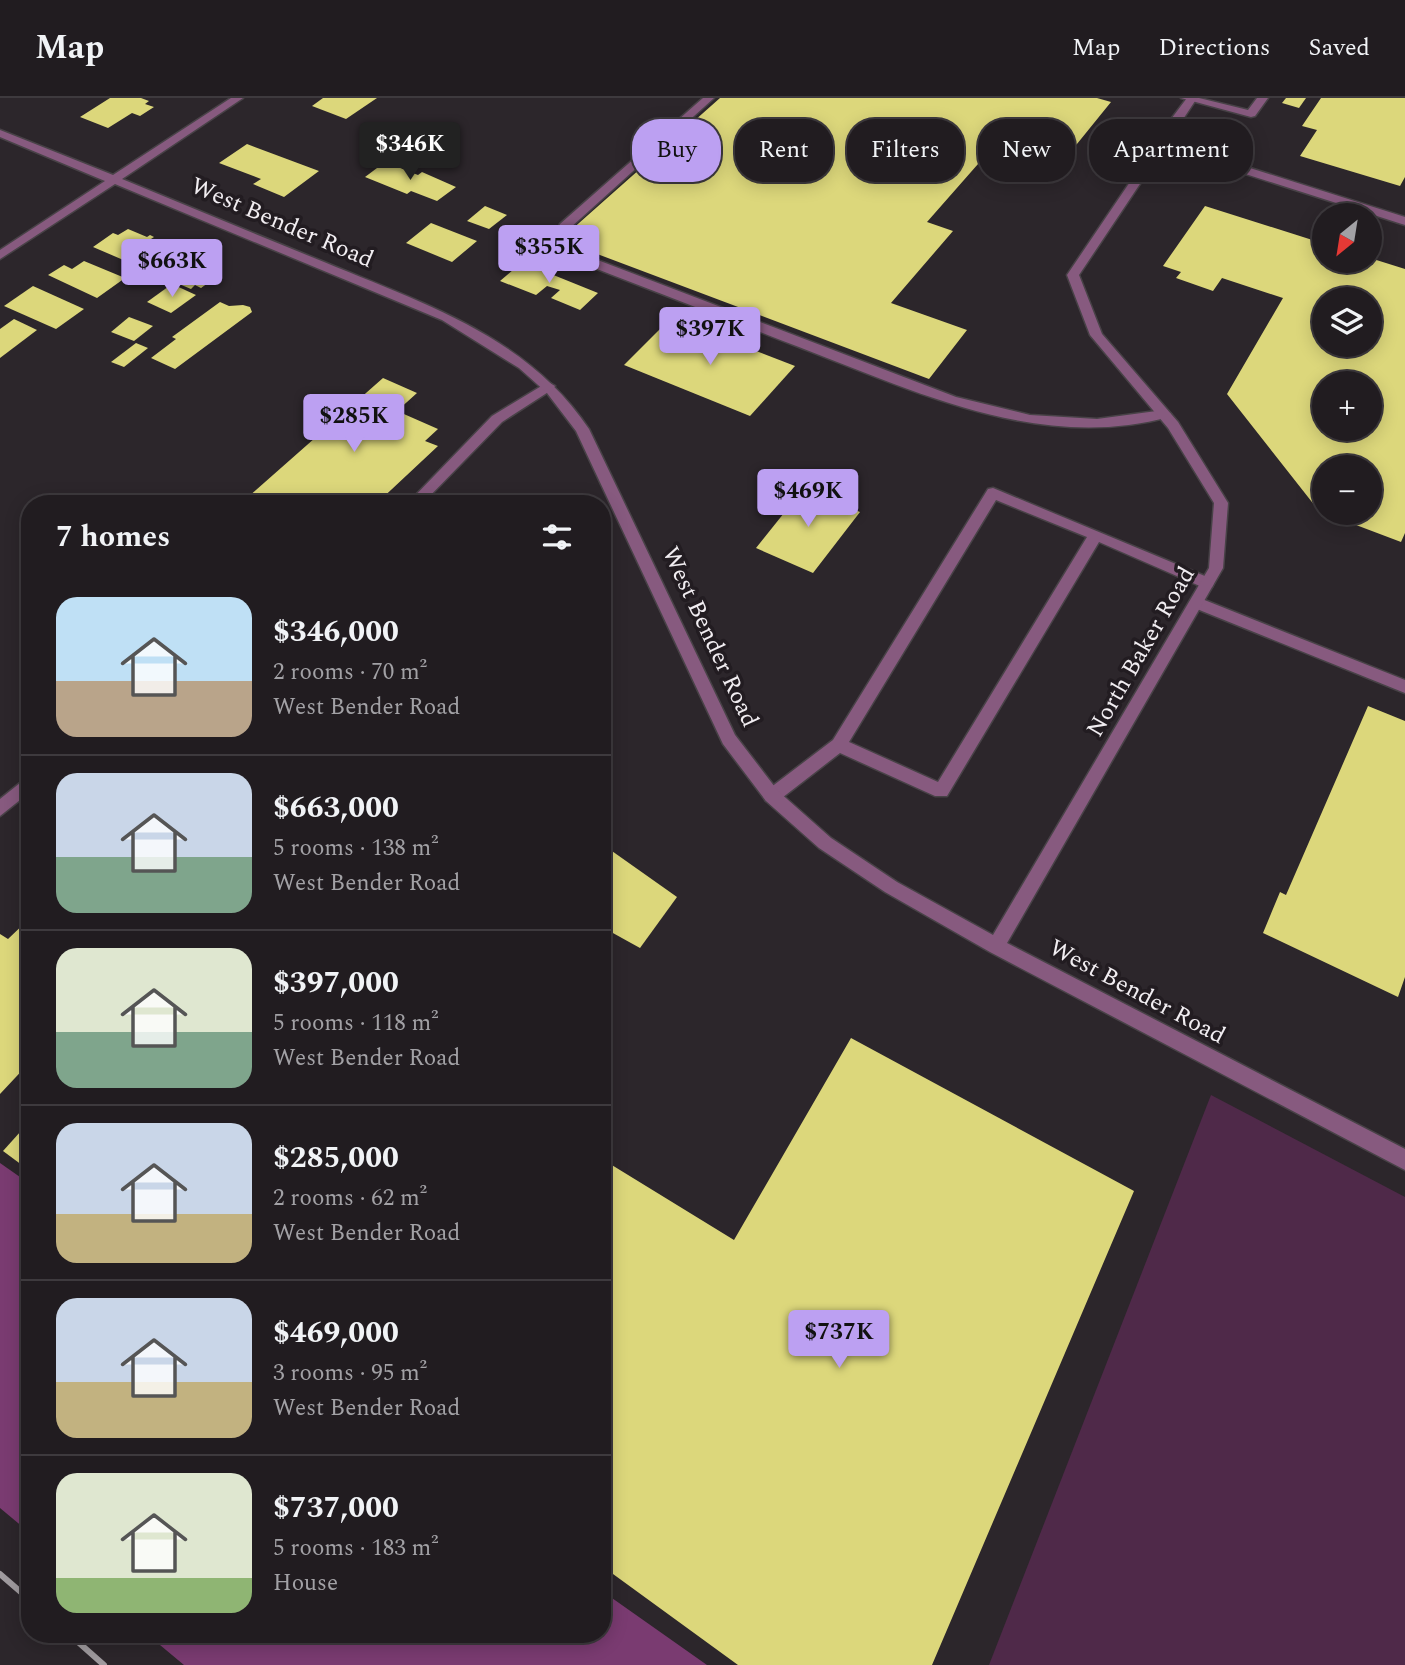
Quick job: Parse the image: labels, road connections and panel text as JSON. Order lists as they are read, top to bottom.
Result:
{
  "streets": {
    "street": ["West Bender Road", "North Baker Road"]
  },
  "crossings": [
    ["West Bender Road", "North Baker Road"]
  ],
  "north": "bottom left",
  "page": {
    "header": "Map",
    "nav": ["Map", "Directions", "Saved"],
    "chip": [
      "Buy",
      "Rent",
      "Filters",
      "New",
      "Apartment"
    ],
    "price": [
      "$346K",
      "$355K",
      "$663K",
      "$397K",
      "$285K",
      "$469K",
      "$737K"
    ],
    "map_buttons": ["+", "−"],
    "heading": "7 homes",
    "list": [
      {
        "name": "$346,000",
        "note": "2 rooms · 70 m² · West Bender Road"
      },
      {
        "name": "$663,000",
        "note": "5 rooms · 138 m² · West Bender Road"
      },
      {
        "name": "$397,000",
        "note": "5 rooms · 118 m² · West Bender Road"
      },
      {
        "name": "$285,000",
        "note": "2 rooms · 62 m² · West Bender Road"
      },
      {
        "name": "$469,000",
        "note": "3 rooms · 95 m² · West Bender Road"
      },
      {
        "name": "$737,000",
        "note": "5 rooms · 183 m² · House"
      }
    ]
  }
}
